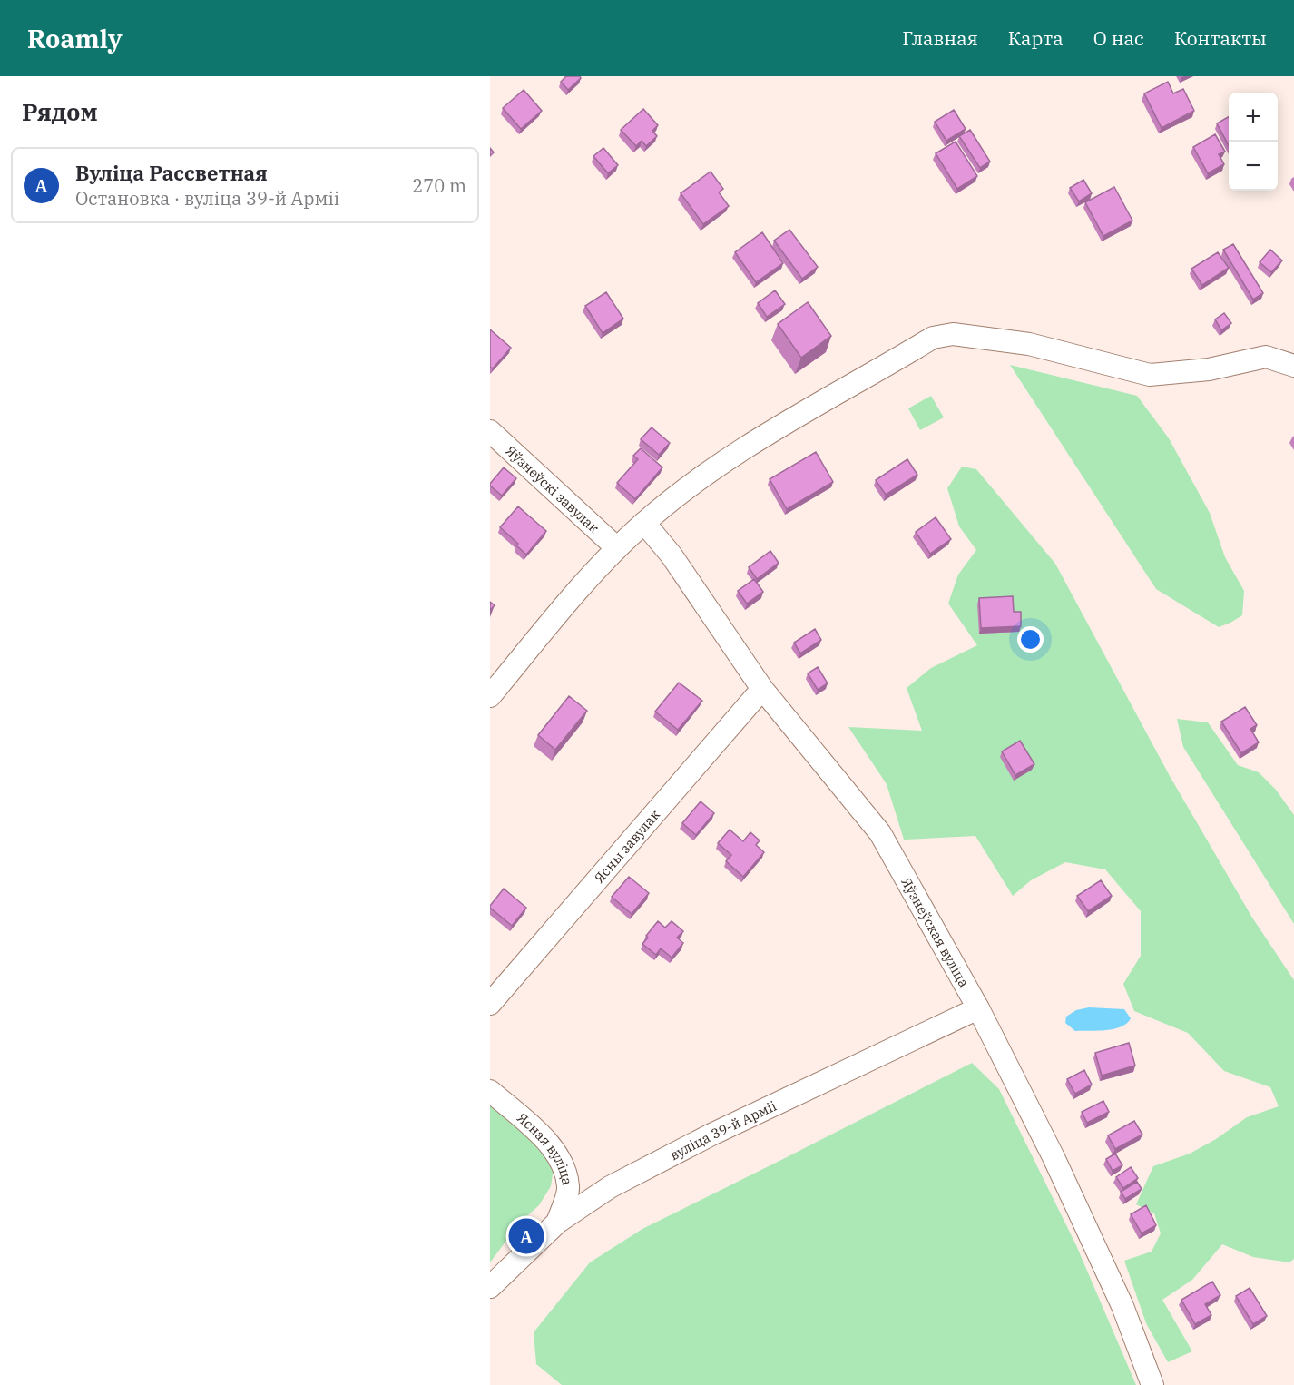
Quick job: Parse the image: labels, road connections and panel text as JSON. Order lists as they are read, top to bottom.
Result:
{
  "streets": {
    "street": [
      "Яўзнеўскі завулак",
      "Ясны завулак",
      "Яўзнеўская вуліца",
      "вуліца 39-й Арміі",
      "Ясная вуліца"
    ]
  },
  "crossings": [
    ["Ясны завулак", "Яўзнеўская вуліца"],
    ["Яўзнеўская вуліца", "вуліца 39-й Арміі"],
    ["вуліца 39-й Арміі", "Ясная вуліца"]
  ],
  "page": {
    "header": "Roamly",
    "nav": [
      "Главная",
      "Карта",
      "О нас",
      "Контакты"
    ],
    "heading": "Рядом",
    "map_buttons": ["+", "−"],
    "list": [
      {
        "mark": "A",
        "name": "Вуліца Рассветная",
        "note": "Остановка · вуліца 39-й Арміі",
        "value": "270 m"
      }
    ],
    "pins": "A"
  }
}
